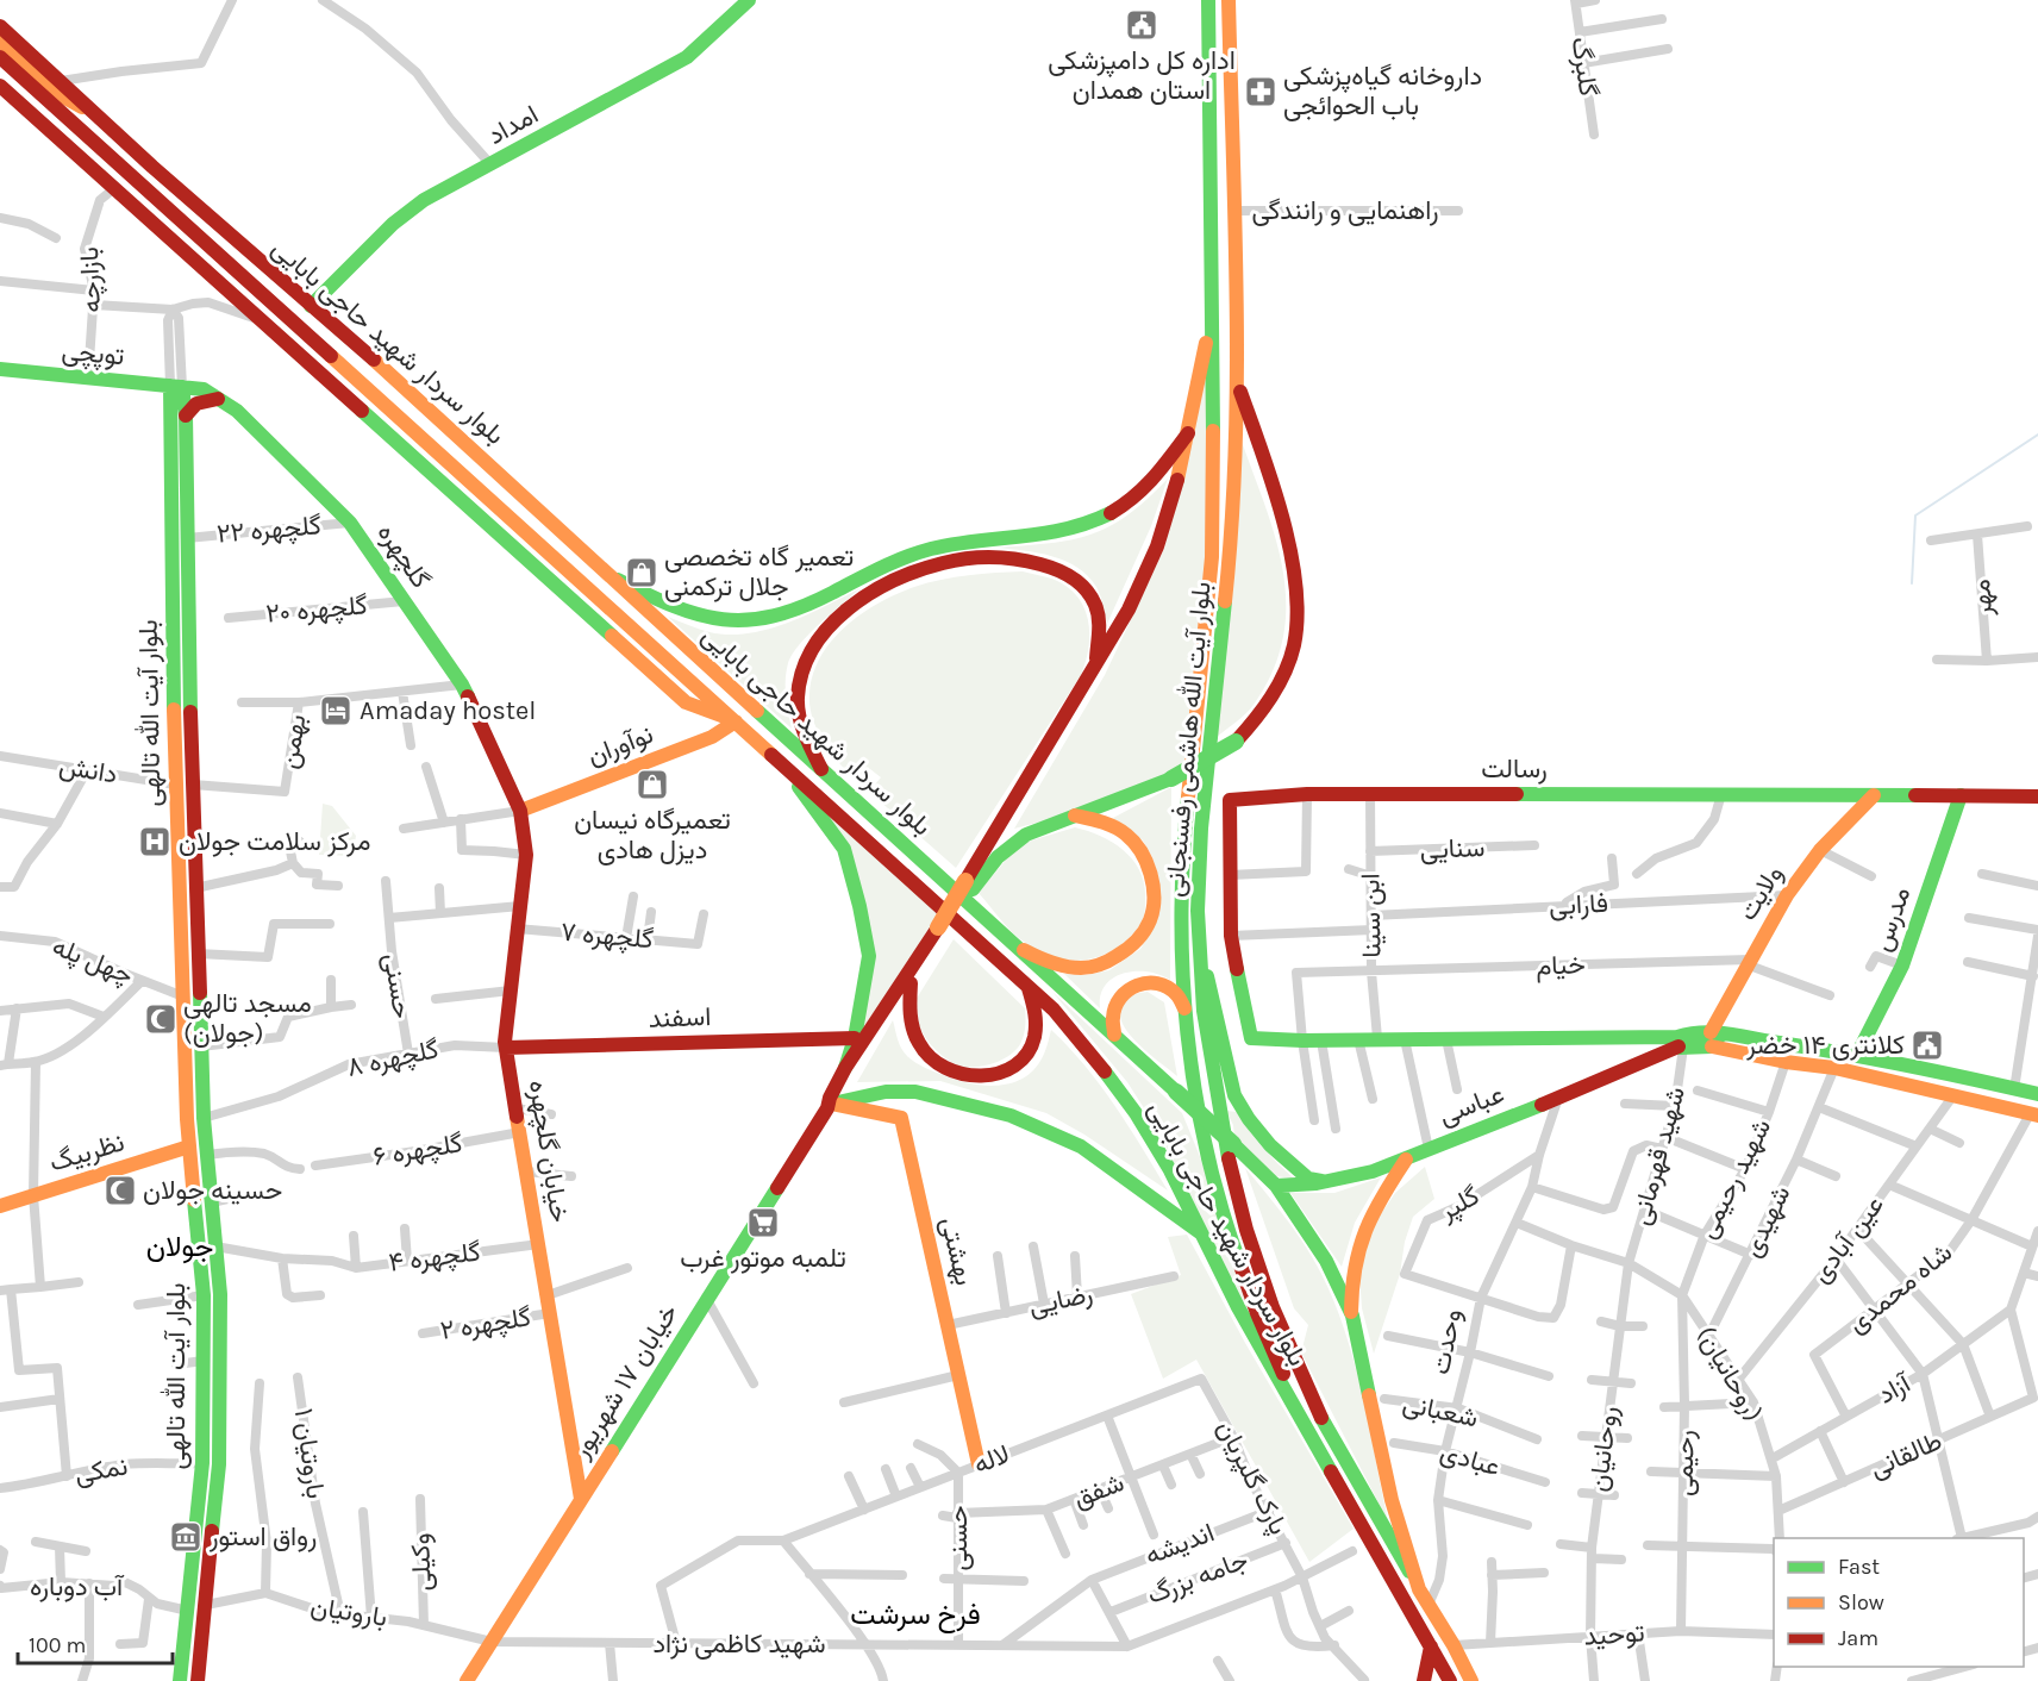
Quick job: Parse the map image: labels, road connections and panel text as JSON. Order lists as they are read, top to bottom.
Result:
{
  "streets": {
    "main road": [
      "امداد",
      "بلوار سردار شهید حاجی بابایی",
      "توپچی",
      "گلچهره",
      "بلوار آیت الله تالهی",
      "بلوار آیت الله هاشمی رفسنجانی",
      "نوآوران",
      "رسالت",
      "ولایت",
      "مدرس",
      "اسفند",
      "عباسی",
      "خیابان گلچهره",
      "نظربیگ",
      "بهشتی",
      "خیابان ۱۷ شهریور"
    ],
    "street": [
      "گلبرگ",
      "راهنمایی و رانندگی",
      "بازارچه",
      "گلچهره ۲۲",
      "مهر",
      "گلچهره ۲۰",
      "بهمن",
      "دانش",
      "سنایی",
      "فارابی",
      "ابن سینا",
      "گلچهره ۷",
      "چهل پله",
      "خیام",
      "حسنی",
      "گلچهره ۸",
      "گلچهره ۶",
      "شهید قهرمانی",
      "شهید رحیمی",
      "گلپر",
      "شهیدی",
      "عین آبادی",
      "گلچهره ۴",
      "شاه محمدی",
      "رضایی",
      "گلچهره ۲",
      "وحدت",
      "(روحانیان)",
      "آزاد",
      "شعبانی",
      "روحانیان",
      "۱ باروتیان",
      "طالقانی",
      "لاله",
      "عبادی",
      "رحیمی",
      "نمکی",
      "پارک گلپریان",
      "شفق",
      "اندیشه",
      "وکیلی",
      "جامه بزرگ",
      "آب دوباره",
      "باروتیان",
      "توحید",
      "شهید کاظمی نژاد"
    ]
  },
  "crossings": [
    ["امداد", "بلوار سردار شهید حاجی بابایی"],
    ["راهنمایی و رانندگی", "بلوار آیت الله هاشمی رفسنجانی"],
    ["بازارچه", "توپچی"],
    ["بلوار سردار شهید حاجی بابایی", "بلوار آیت الله هاشمی رفسنجانی"],
    ["بلوار سردار شهید حاجی بابایی", "نوآوران"],
    ["بلوار سردار شهید حاجی بابایی", "عباسی"],
    ["توپچی", "گلچهره"],
    ["توپچی", "بلوار آیت الله تالهی"],
    ["گلچهره ۲۲", "گلچهره"],
    ["گلچهره ۲۲", "بلوار آیت الله تالهی"],
    ["گلچهره", "گلچهره ۲۰"],
    ["گلچهره", "بلوار آیت الله تالهی"],
    ["گلچهره", "بهمن"],
    ["گلچهره", "نوآوران"],
    ["گلچهره", "خیابان گلچهره"],
    ["بلوار آیت الله تالهی", "بهمن"],
    ["بلوار آیت الله تالهی", "دانش"],
    ["بلوار آیت الله تالهی", "چهل پله"],
    ["بلوار آیت الله تالهی", "گلچهره ۸"],
    ["بلوار آیت الله تالهی", "نظربیگ"],
    ["بلوار آیت الله تالهی", "گلچهره ۴"],
    ["بلوار آیت الله تالهی", "نمکی"],
    ["بلوار آیت الله تالهی", "آب دوباره"],
    ["بلوار آیت الله تالهی", "باروتیان"],
    ["بلوار آیت الله هاشمی رفسنجانی", "وحدت"],
    ["بلوار آیت الله هاشمی رفسنجانی", "توحید"],
    ["بهمن", "دانش"],
    ["نوآوران", "خیابان گلچهره"],
    ["رسالت", "ولایت"],
    ["رسالت", "ابن سینا"],
    ["رسالت", "مدرس"],
    ["رسالت", "خیام"],
    ["سنایی", "ابن سینا"],
    ["ولایت", "فارابی"],
    ["ولایت", "خیام"],
    ["فارابی", "ابن سینا"],
    ["ابن سینا", "خیام"],
    ["گلچهره ۷", "خیابان گلچهره"],
    ["حسنی", "گلچهره ۸"],
    ["حسنی", "خیابان گلچهره"],
    ["حسنی", "لاله"],
    ["حسنی", "شفق"],
    ["حسنی", "شهید کاظمی نژاد"],
    ["اسفند", "گلچهره ۸"],
    ["اسفند", "خیابان گلچهره"],
    ["گلچهره ۸", "خیابان گلچهره"],
    ["عباسی", "شهید قهرمانی"],
    ["عباسی", "وحدت"],
    ["گلچهره ۶", "خیابان گلچهره"],
    ["خیابان گلچهره", "گلچهره ۴"],
    ["خیابان گلچهره", "گلچهره ۲"],
    ["خیابان گلچهره", "خیابان ۱۷ شهریور"],
    ["شهید قهرمانی", "روحانیان"],
    ["شهید رحیمی", "(روحانیان)"],
    ["شهید رحیمی", "رحیمی"],
    ["گلپر", "وحدت"],
    ["شهیدی", "(روحانیان)"],
    ["عین آبادی", "(روحانیان)"],
    ["بهشتی", "رضایی"],
    ["بهشتی", "خیابان ۱۷ شهریور"],
    ["بهشتی", "لاله"],
    ["شاه محمدی", "آزاد"],
    ["وحدت", "شعبانی"],
    ["وحدت", "عبادی"],
    ["(روحانیان)", "آزاد"],
    ["(روحانیان)", "طالقانی"],
    ["(روحانیان)", "رحیمی"],
    ["خیابان ۱۷ شهریور", "باروتیان"],
    ["خیابان ۱۷ شهریور", "شهید کاظمی نژاد"],
    ["روحانیان", "توحید"],
    ["۱ باروتیان", "باروتیان"],
    ["لاله", "پارک گلپریان"],
    ["رحیمی", "توحید"],
    ["پارک گلپریان", "شفق"],
    ["پارک گلپریان", "اندیشه"],
    ["پارک گلپریان", "جامه بزرگ"],
    ["پارک گلپریان", "شهید کاظمی نژاد"],
    ["اندیشه", "شهید کاظمی نژاد"],
    ["وکیلی", "باروتیان"],
    ["باروتیان", "شهید کاظمی نژاد"]
  ],
  "districts": ["جولان", "فرخ سرشت"],
  "places": {
    "public building": ["اداره کل دامپزشکی استان همدان", "کلانتری ۱۴ خضر"],
    "pharmacy": ["داروخانه گیاه‌پزشکی باب الحوائجی"],
    "shop": ["تعمیر گاه تخصصی جلال ترکمنی", "تعمیرگاه نیسان دیزل هادی"],
    "hotel": ["Amaday hostel"],
    "hospital": ["مرکز سلامت جولان"],
    "mosque": ["مسجد تالهی (جولان)", "حسینه جولان"],
    "supermarket": ["تلمبه موتور غرب"],
    "museum": ["رواق استور"]
  },
  "legend": ["Fast", "Slow", "Jam"],
  "scale_bar": "100 m"
}
